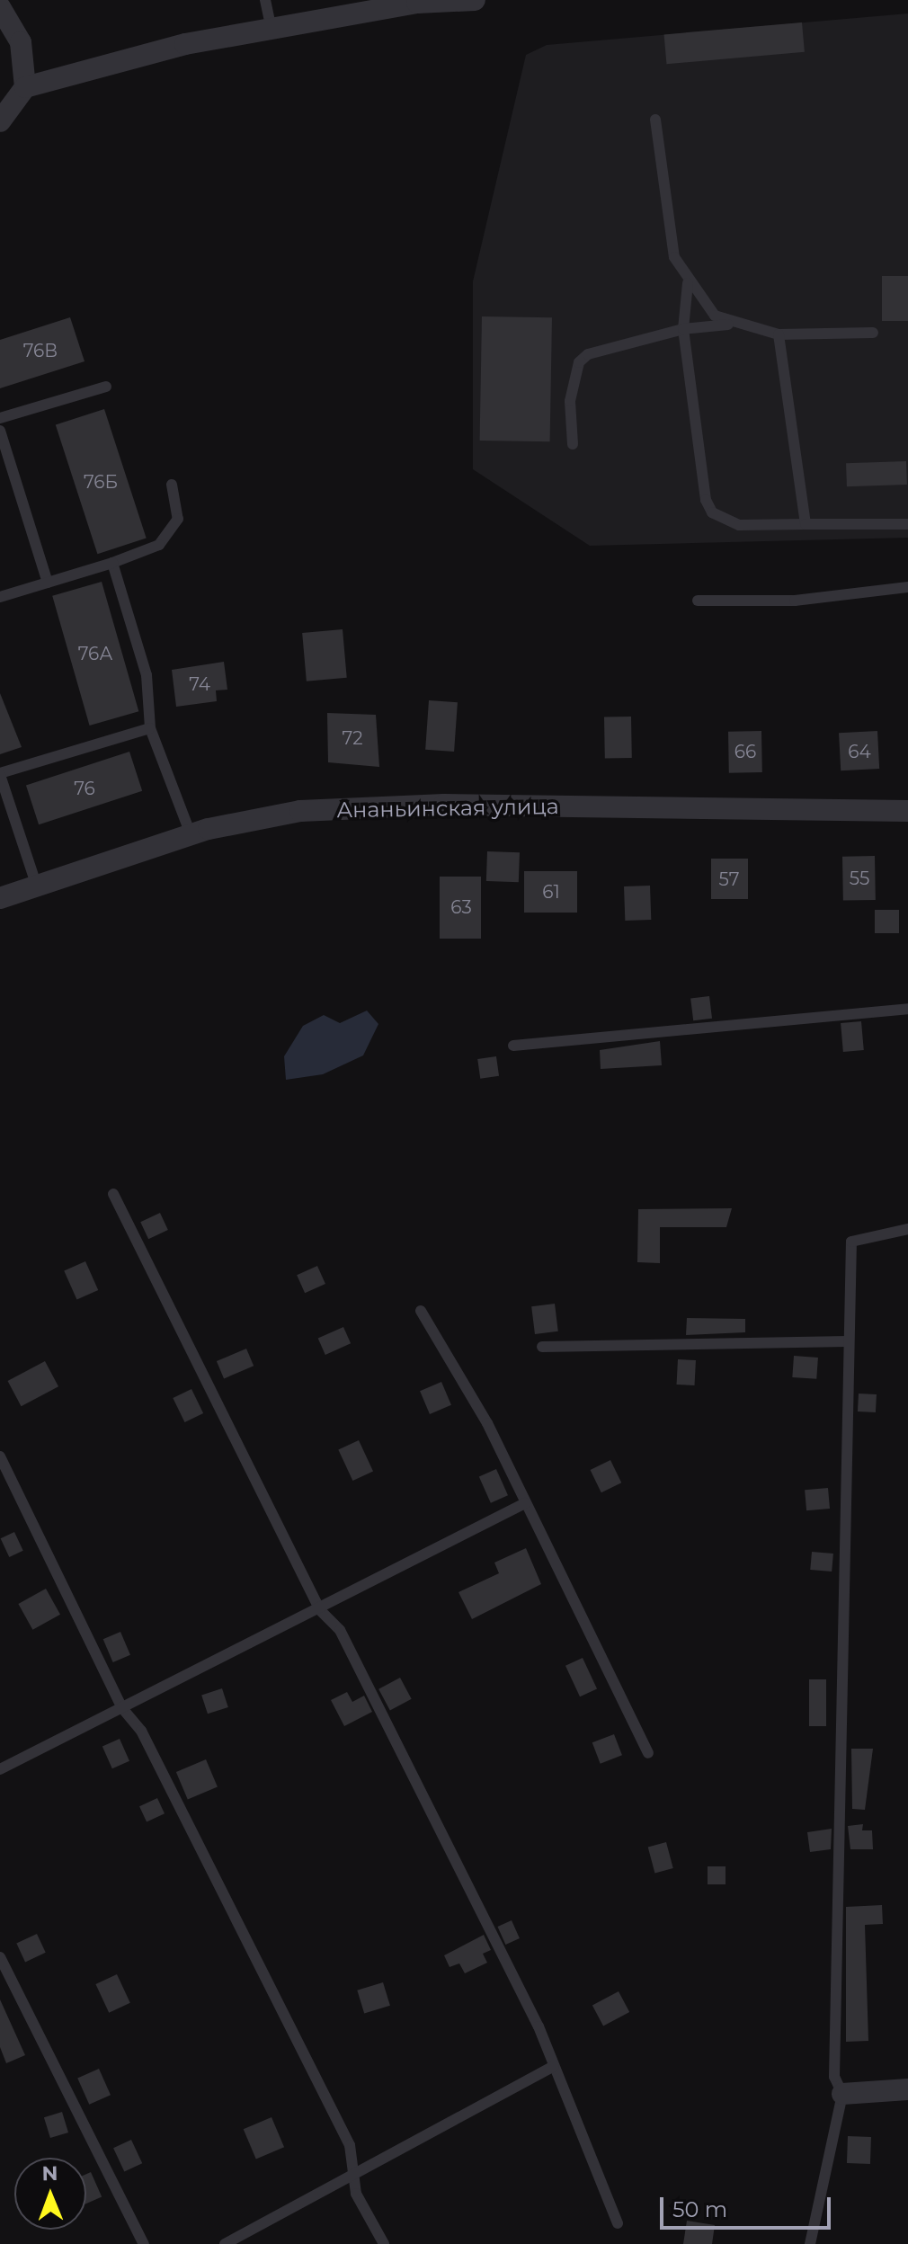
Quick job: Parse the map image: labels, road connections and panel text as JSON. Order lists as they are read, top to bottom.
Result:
{
  "streets": {
    "street": ["Ананьинская улица"]
  },
  "house_numbers": [
    "76В",
    "76Б",
    "76А",
    "74",
    "72",
    "66",
    "64",
    "76",
    "55",
    "57",
    "61",
    "63"
  ],
  "scale_bar": "50 m",
  "north": "top"
}
